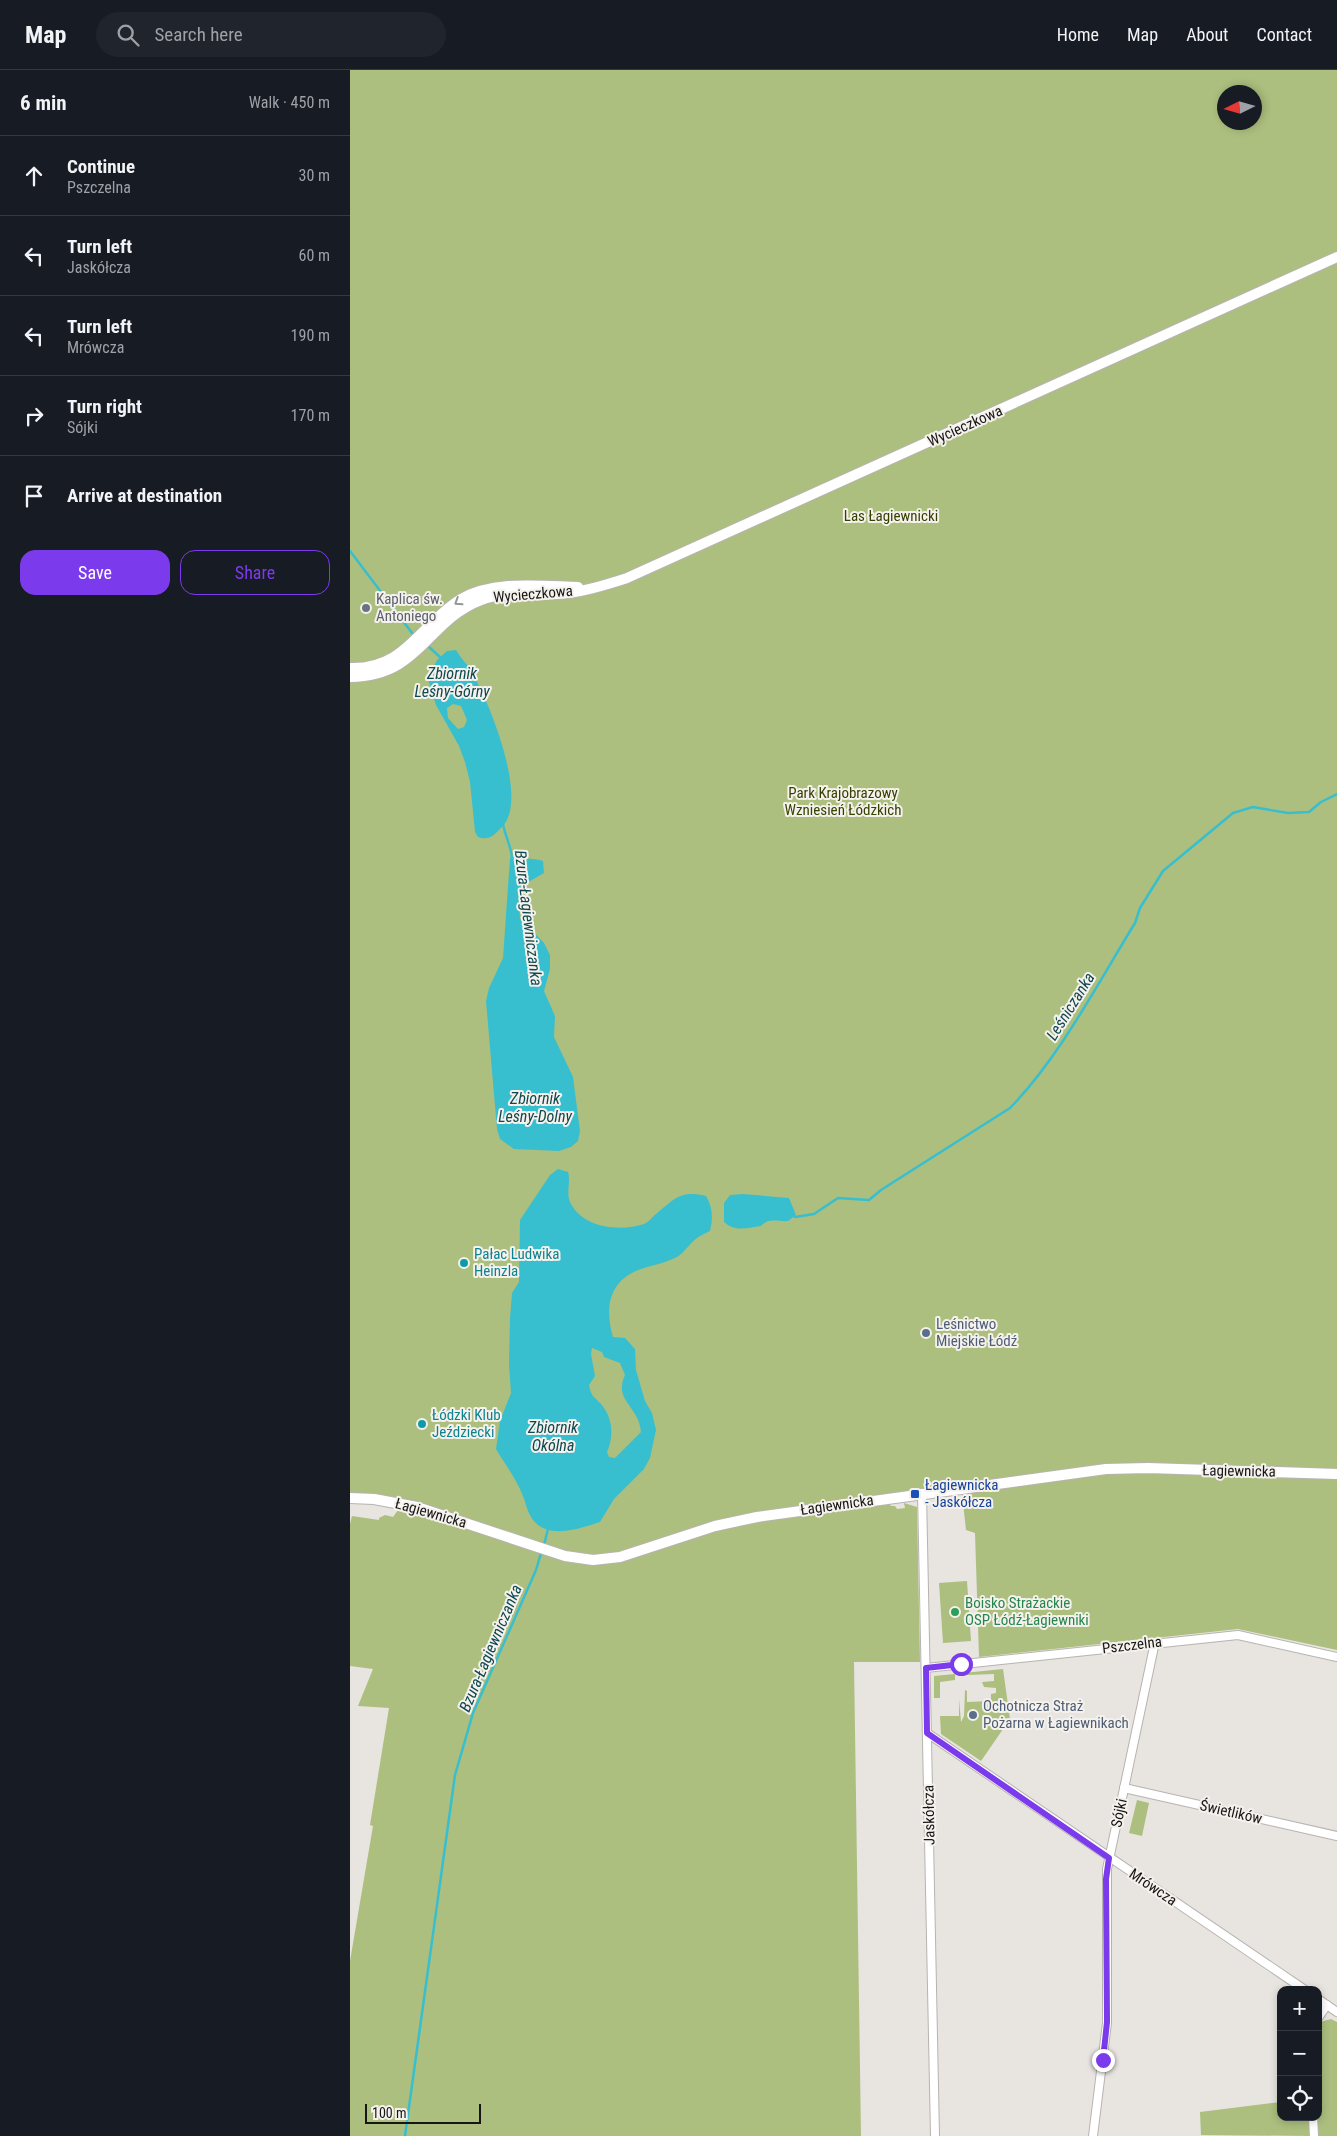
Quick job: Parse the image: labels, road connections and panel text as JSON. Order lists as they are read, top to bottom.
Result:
{
  "streets": {
    "street": [
      "Wycieczkowa",
      "Łagiewnicka",
      "Pszczelna",
      "Świetlików",
      "Sójki",
      "Jaskółcza",
      "Mrówcza"
    ]
  },
  "crossings": [
    ["Łagiewnicka", "Jaskółcza"],
    ["Pszczelna", "Sójki"],
    ["Pszczelna", "Jaskółcza"],
    ["Świetlików", "Sójki"],
    ["Sójki", "Mrówcza"],
    ["Jaskółcza", "Mrówcza"]
  ],
  "water": [
    "Zbiornik Leśny-Górny",
    "Bzura-Łagiewniczanka",
    "Leśniczanka",
    "Zbiornik Leśny-Dolny",
    "Zbiornik Okólna"
  ],
  "parks": ["Las Łagiewnicki", "Park Krajobrazowy Wzniesień Łódzkich"],
  "places": {
    "other": [
      "Kaplica św. Antoniego",
      "Pałac Ludwika Heinzla",
      "Leśnictwo Miejskie Łódź",
      "Łódzki Klub Jeździecki",
      "Boisko Strażackie OSP Łódź-Łagiewniki",
      "Ochotnicza Straż Pożarna w Łagiewnikach"
    ],
    "transit": ["Łagiewnicka - Jaskółcza"]
  },
  "scale_bar": "100 m",
  "north": "left",
  "page": {
    "header": "Map",
    "search": "Search here",
    "nav": [
      "Home",
      "Map",
      "About",
      "Contact"
    ],
    "heading": ["6 min", "Walk · 450 m"],
    "list": [
      ["Continue", "Pszczelna", "30 m"],
      ["Turn left", "Jaskółcza", "60 m"],
      ["Turn left", "Mrówcza", "190 m"],
      ["Turn right", "Sójki", "170 m"],
      "Arrive at destination"
    ],
    "buttons": ["Save", "Share"],
    "map_buttons": ["+", "−"],
    "scale": "100 m"
  }
}
